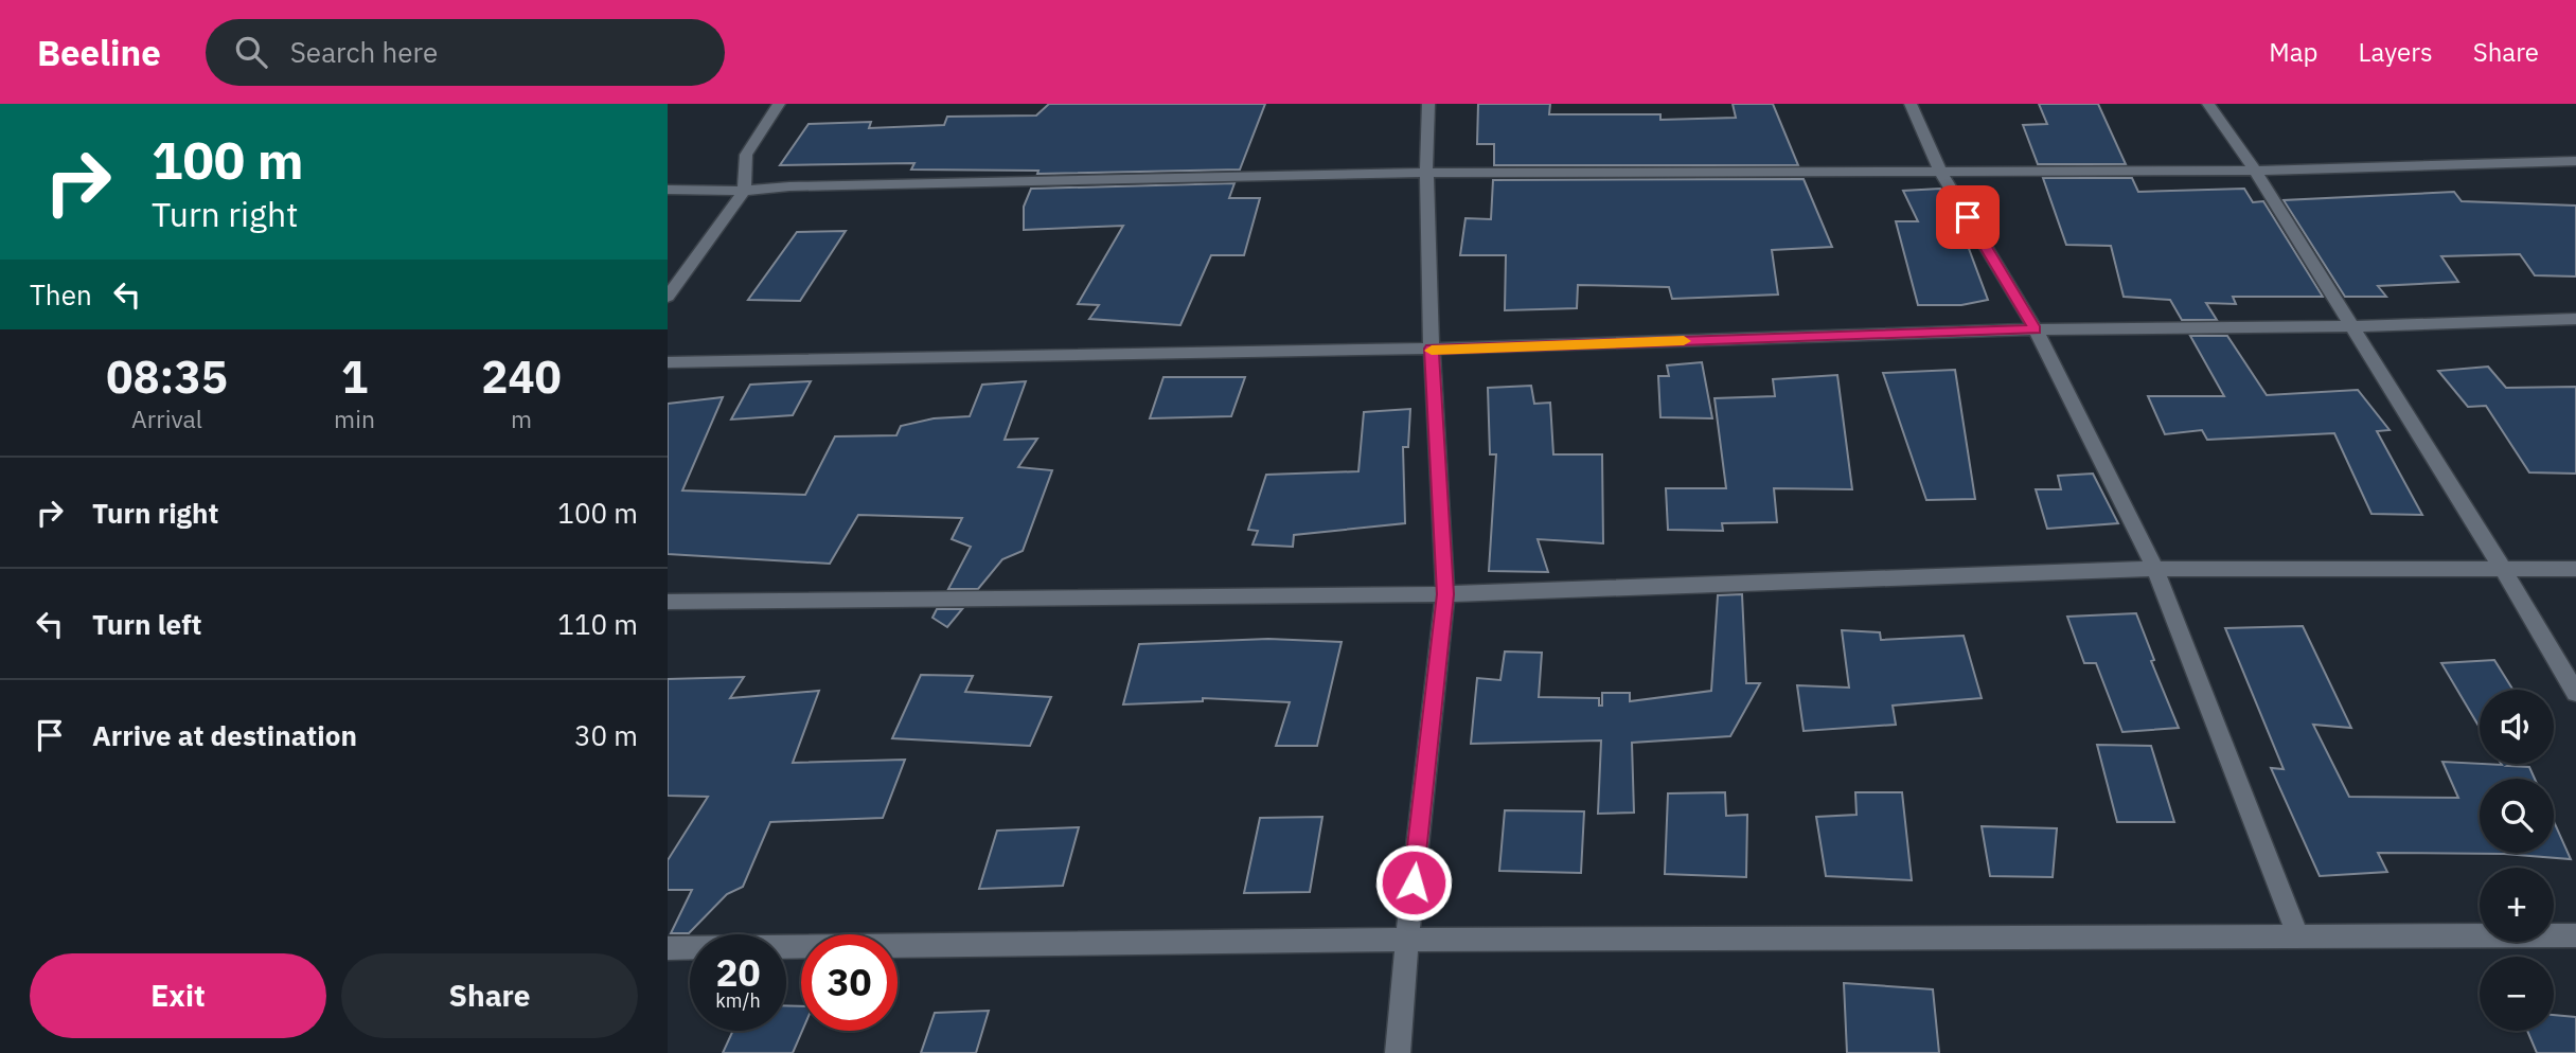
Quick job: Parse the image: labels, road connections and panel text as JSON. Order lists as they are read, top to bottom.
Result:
{
  "page": {
    "header": "Beeline",
    "search": "Search here",
    "nav": ["Map", "Layers", "Share"],
    "turn": ["100 m", "Turn right"],
    "then": "Then",
    "eta": [
      "08:35",
      "Arrival",
      "1",
      "min",
      "240",
      "m"
    ],
    "list": [
      {
        "name": "Turn right",
        "value": "100 m"
      },
      {
        "name": "Turn left",
        "value": "110 m"
      },
      {
        "name": "Arrive at destination",
        "value": "30 m"
      }
    ],
    "map_buttons": ["+", "−"],
    "speed": "20 km/h",
    "limit": "30",
    "buttons": ["Exit", "Share"]
  }
}
